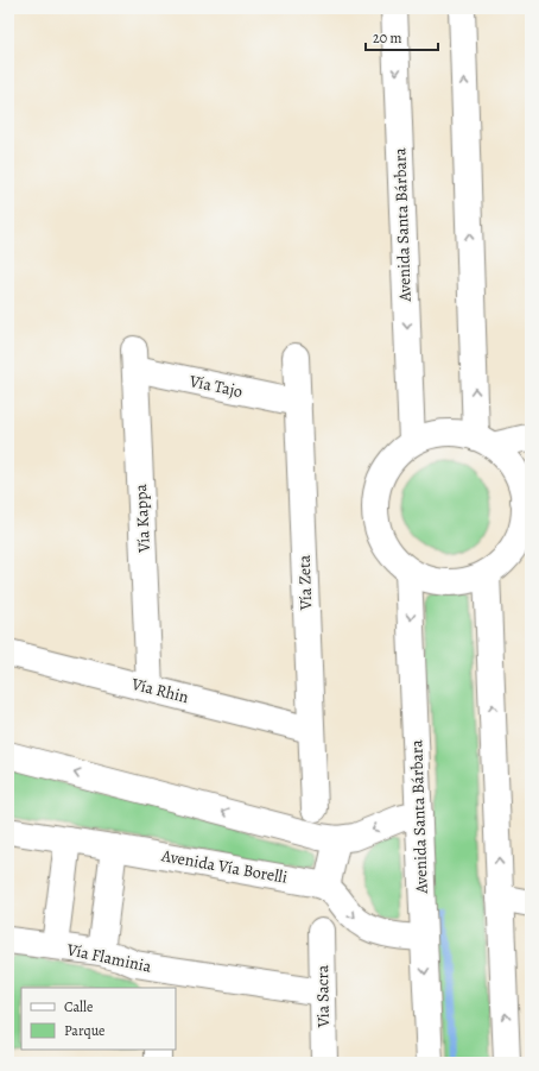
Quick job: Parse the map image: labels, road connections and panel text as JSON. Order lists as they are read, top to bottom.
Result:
{
  "streets": {
    "street": [
      "Avenida Santa Bárbara",
      "Vía Tajo",
      "Vía Kappa",
      "Vía Zeta",
      "Vía Rhin",
      "Avenida Vía Borelli",
      "Vía Flaminia",
      "Via Sacra"
    ]
  },
  "crossings": [
    ["Avenida Santa Bárbara", "Avenida Vía Borelli"],
    ["Vía Tajo", "Vía Kappa"],
    ["Vía Tajo", "Vía Zeta"],
    ["Vía Kappa", "Vía Rhin"],
    ["Vía Zeta", "Vía Rhin"],
    ["Vía Flaminia", "Via Sacra"]
  ],
  "legend": ["Calle", "Parque"],
  "scale_bar": "20 m"
}
